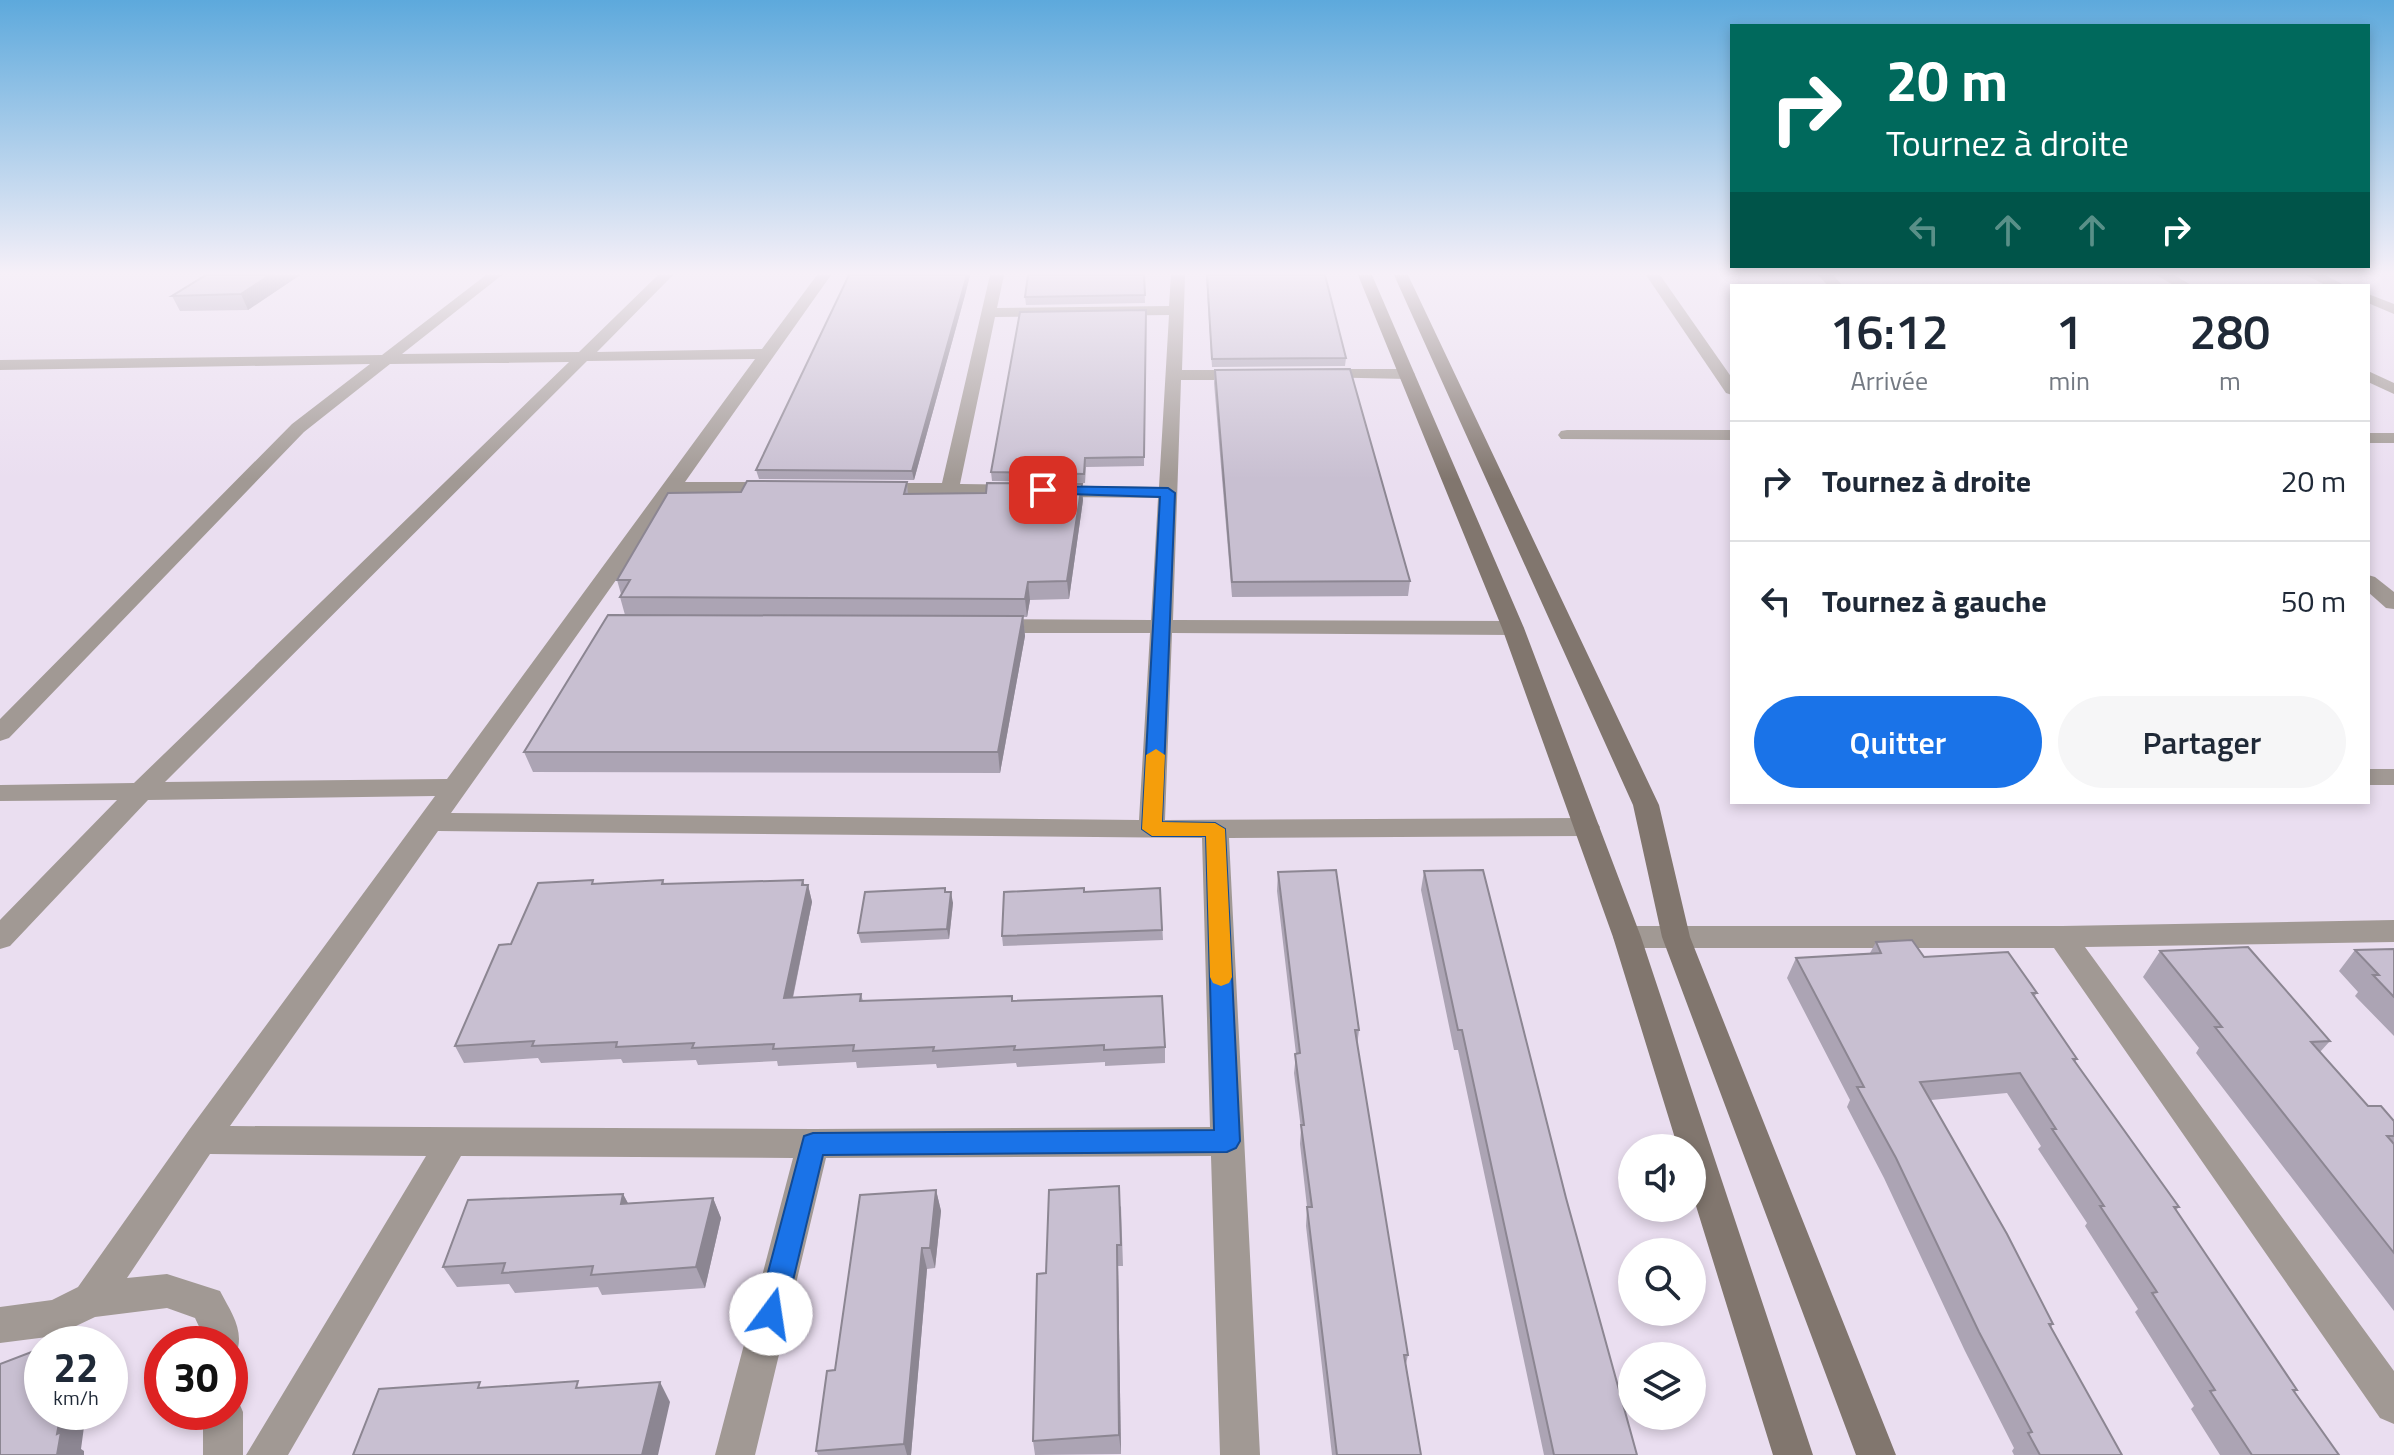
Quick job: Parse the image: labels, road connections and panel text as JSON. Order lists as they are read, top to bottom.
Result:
{
  "page": {
    "turn": ["20 m", "Tournez à droite"],
    "eta": [
      "16:12",
      "Arrivée",
      "1",
      "min",
      "280",
      "m"
    ],
    "list": [
      {
        "name": "Tournez à droite",
        "value": "20 m"
      },
      {
        "name": "Tournez à gauche",
        "value": "50 m"
      }
    ],
    "buttons": ["Quitter", "Partager"],
    "speed": "22 km/h",
    "limit": "30"
  }
}
